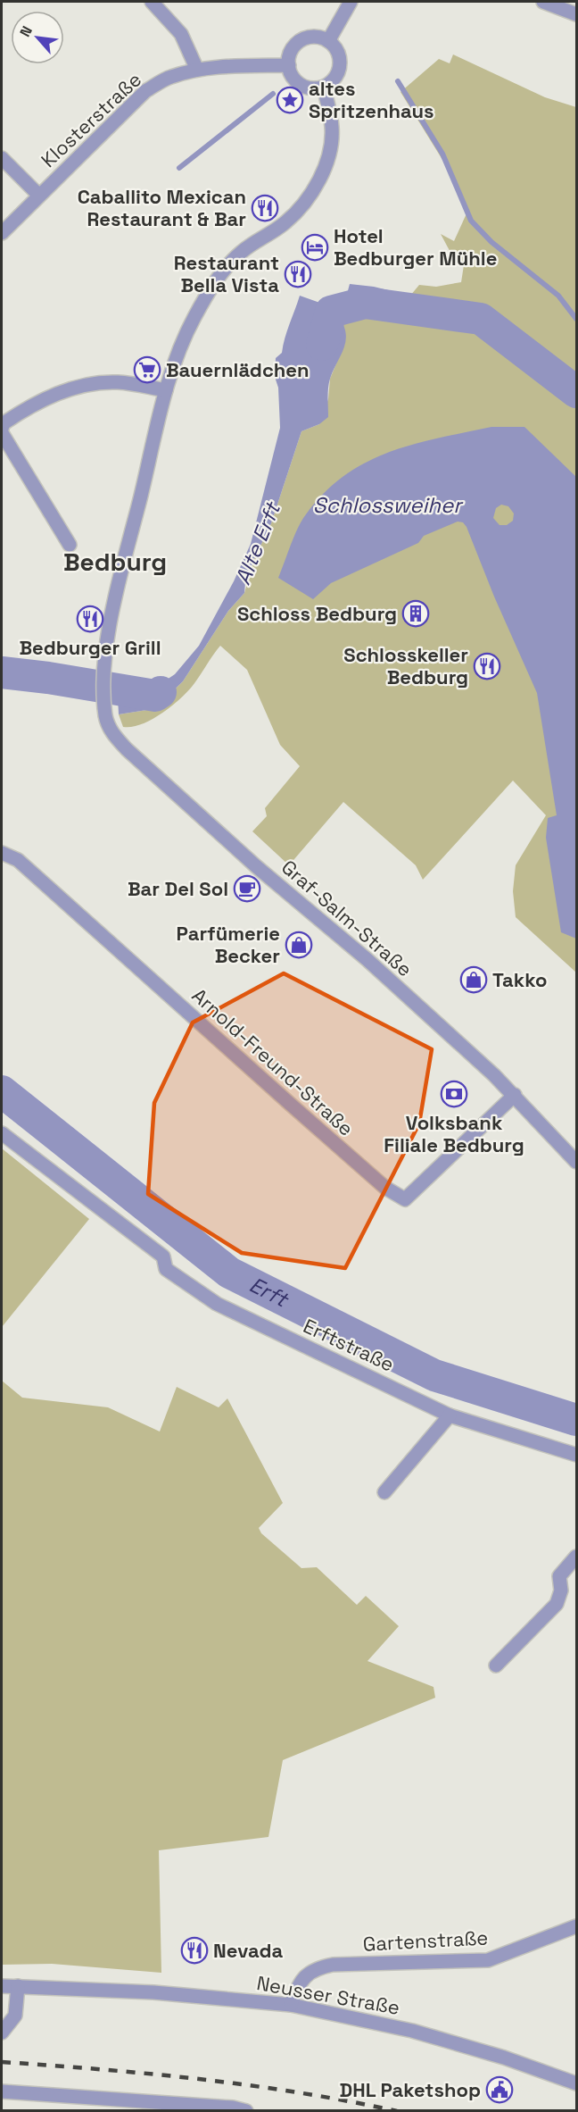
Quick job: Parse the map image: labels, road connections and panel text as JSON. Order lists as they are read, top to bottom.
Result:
{
  "streets": {
    "street": [
      "Klosterstraße",
      "Graf-Salm-Straße",
      "Arnold-Freund-Straße",
      "Erftstraße",
      "Gartenstraße",
      "Neusser Straße"
    ]
  },
  "crossings": [
    ["Klosterstraße", "Graf-Salm-Straße"],
    ["Graf-Salm-Straße", "Arnold-Freund-Straße"],
    ["Gartenstraße", "Neusser Straße"]
  ],
  "districts": ["Bedburg"],
  "water": ["Schlossweiher", "Alte Erft", "Erft"],
  "places": {
    "place": ["altes Spritzenhaus"],
    "restaurant": [
      "Caballito Mexican Restaurant & Bar",
      "Restaurant Bella Vista",
      "Bedburger Grill",
      "Schlosskeller Bedburg",
      "Nevada"
    ],
    "hotel": ["Hotel Bedburger Mühle"],
    "supermarket": ["Bauernlädchen"],
    "building": ["Schloss Bedburg"],
    "cafe": ["Bar Del Sol"],
    "shop": ["Parfümerie Becker", "Takko"],
    "bank": ["Volksbank Filiale Bedburg"],
    "public building": ["DHL Paketshop"]
  },
  "north": "top left"
}
